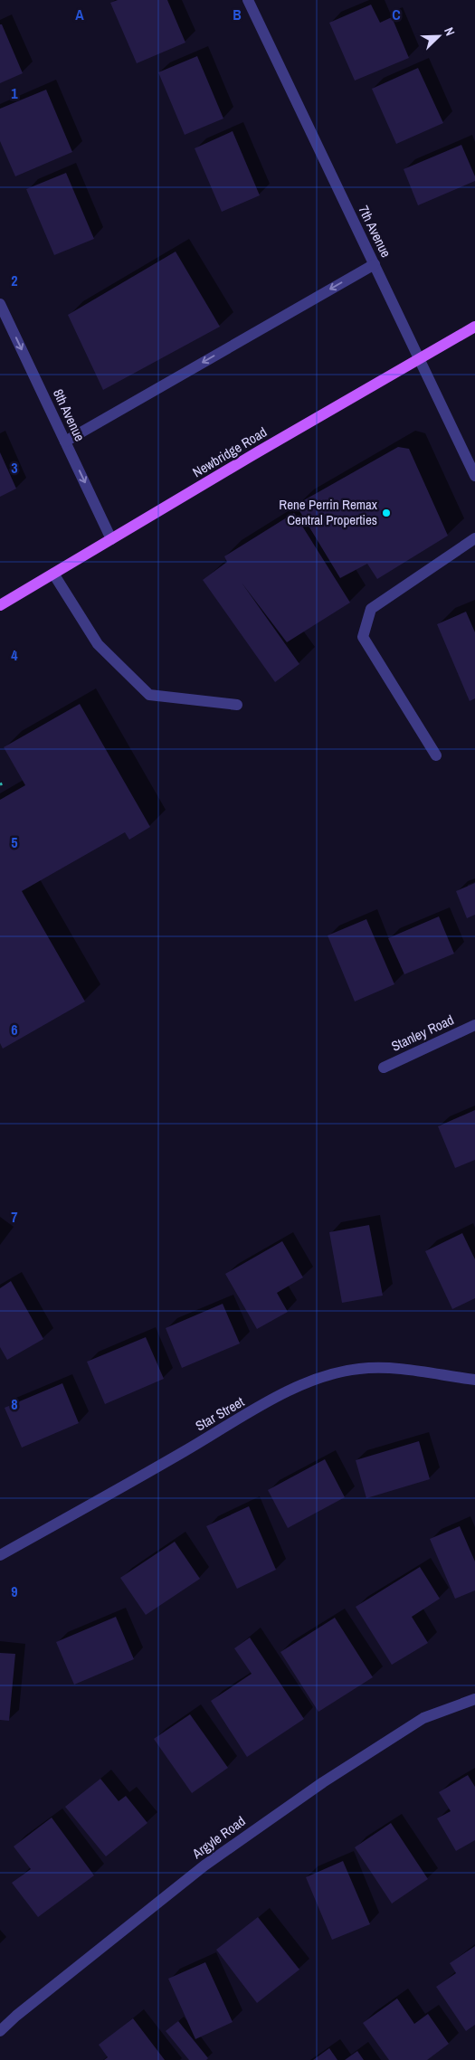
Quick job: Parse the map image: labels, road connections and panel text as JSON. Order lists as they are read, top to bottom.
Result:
{
  "streets": {
    "main road": ["Newbridge Road"],
    "street": [
      "7th Avenue",
      "8th Avenue",
      "Stanley Road",
      "Star Street",
      "Argyle Road"
    ]
  },
  "crossings": [
    ["7th Avenue", "Newbridge Road"],
    ["8th Avenue", "Newbridge Road"]
  ],
  "one_way": ["8th Avenue"],
  "places": ["Rene Perrin Remax Central Properties"],
  "north": "top right",
  "grid": {
    "columns": ["A", "B", "C"],
    "rows": [
      "1",
      "2",
      "3",
      "4",
      "5",
      "6",
      "7",
      "8",
      "9"
    ]
  }
}
